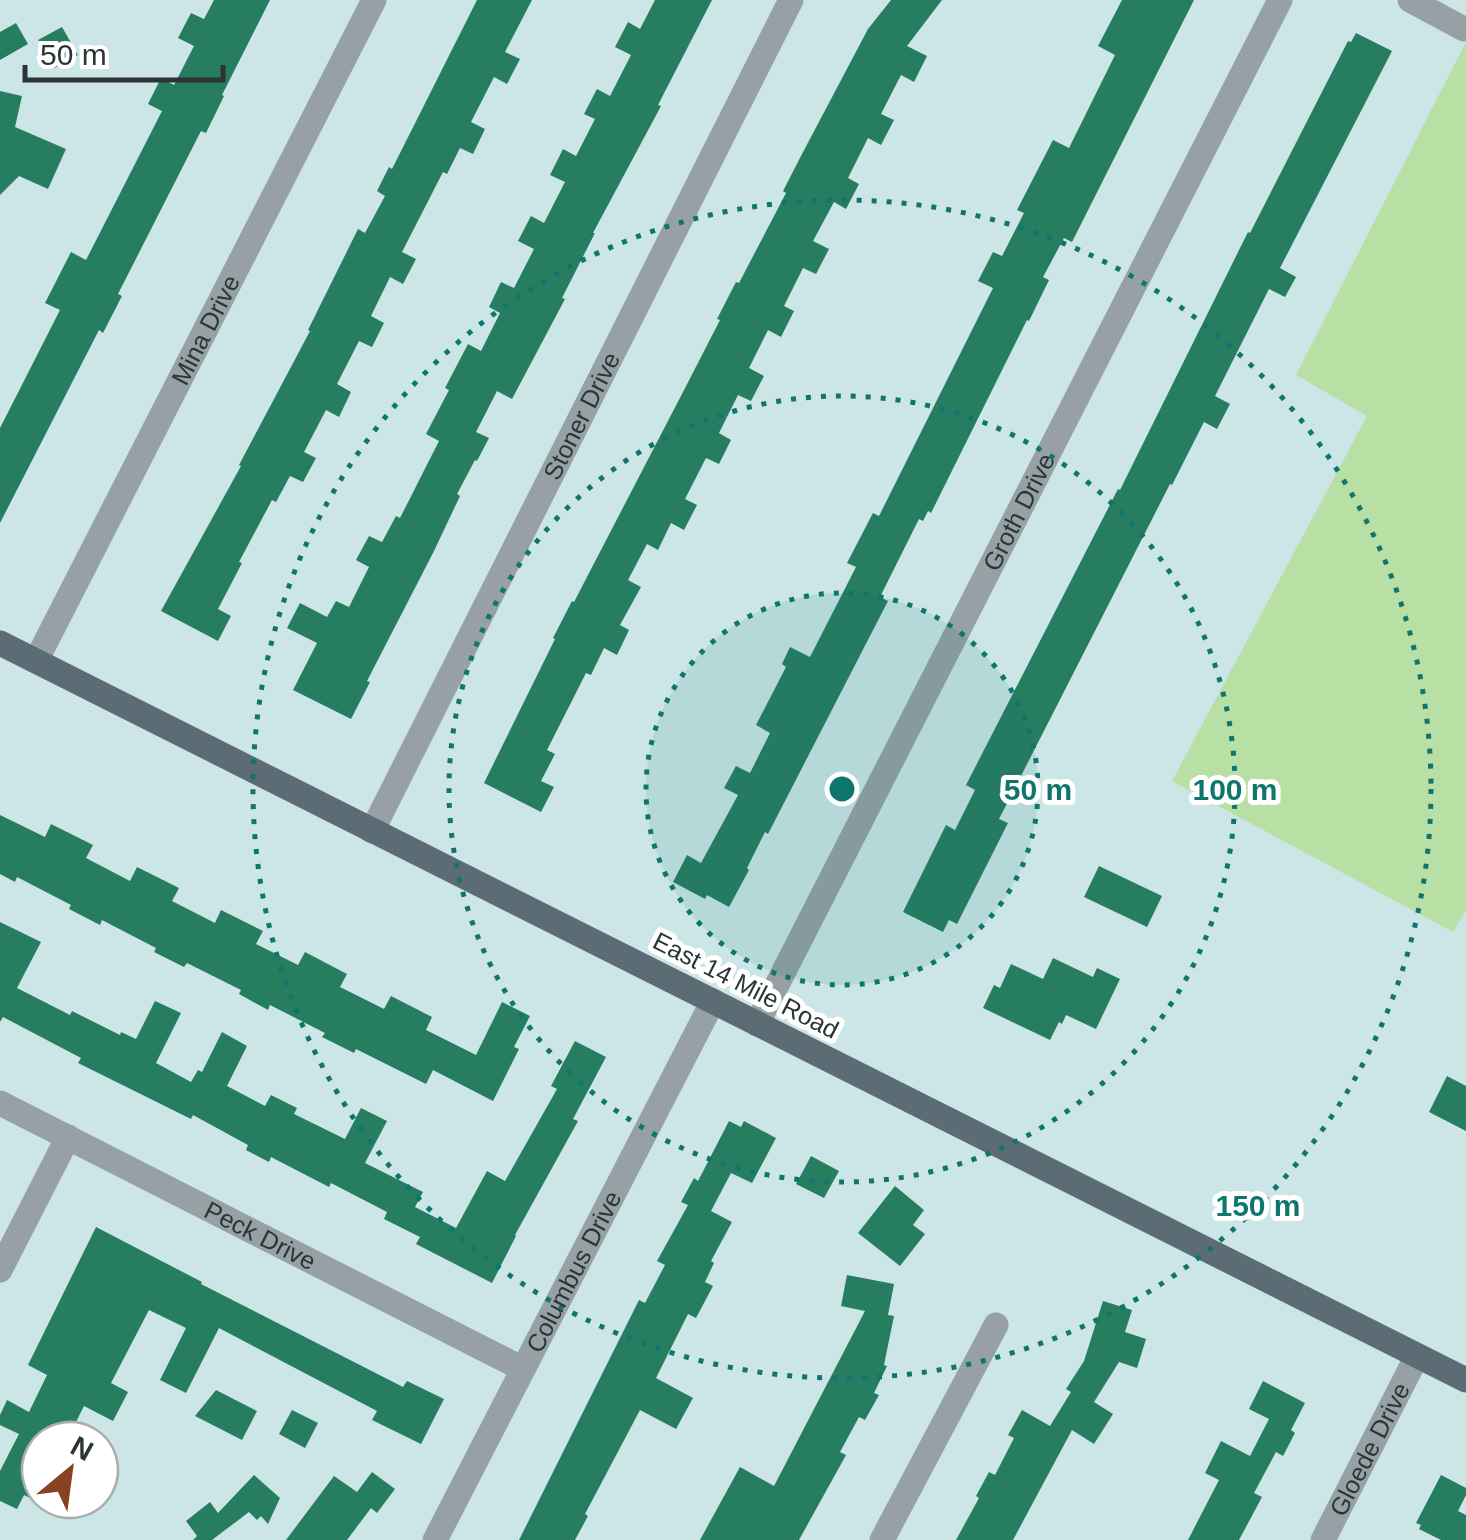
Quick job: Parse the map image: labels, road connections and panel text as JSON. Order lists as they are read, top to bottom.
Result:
{
  "streets": {
    "main road": ["East 14 Mile Road"],
    "street": [
      "Mina Drive",
      "Stoner Drive",
      "Groth Drive",
      "Peck Drive",
      "Columbus Drive",
      "Gloede Drive"
    ]
  },
  "crossings": [
    ["Mina Drive", "East 14 Mile Road"],
    ["Stoner Drive", "East 14 Mile Road"],
    ["Groth Drive", "East 14 Mile Road"],
    ["East 14 Mile Road", "Columbus Drive"],
    ["East 14 Mile Road", "Gloede Drive"],
    ["Peck Drive", "Columbus Drive"]
  ],
  "scale_bar": "50 m",
  "north": "top right",
  "rings": ["50 m", "100 m", "150 m"]
}
